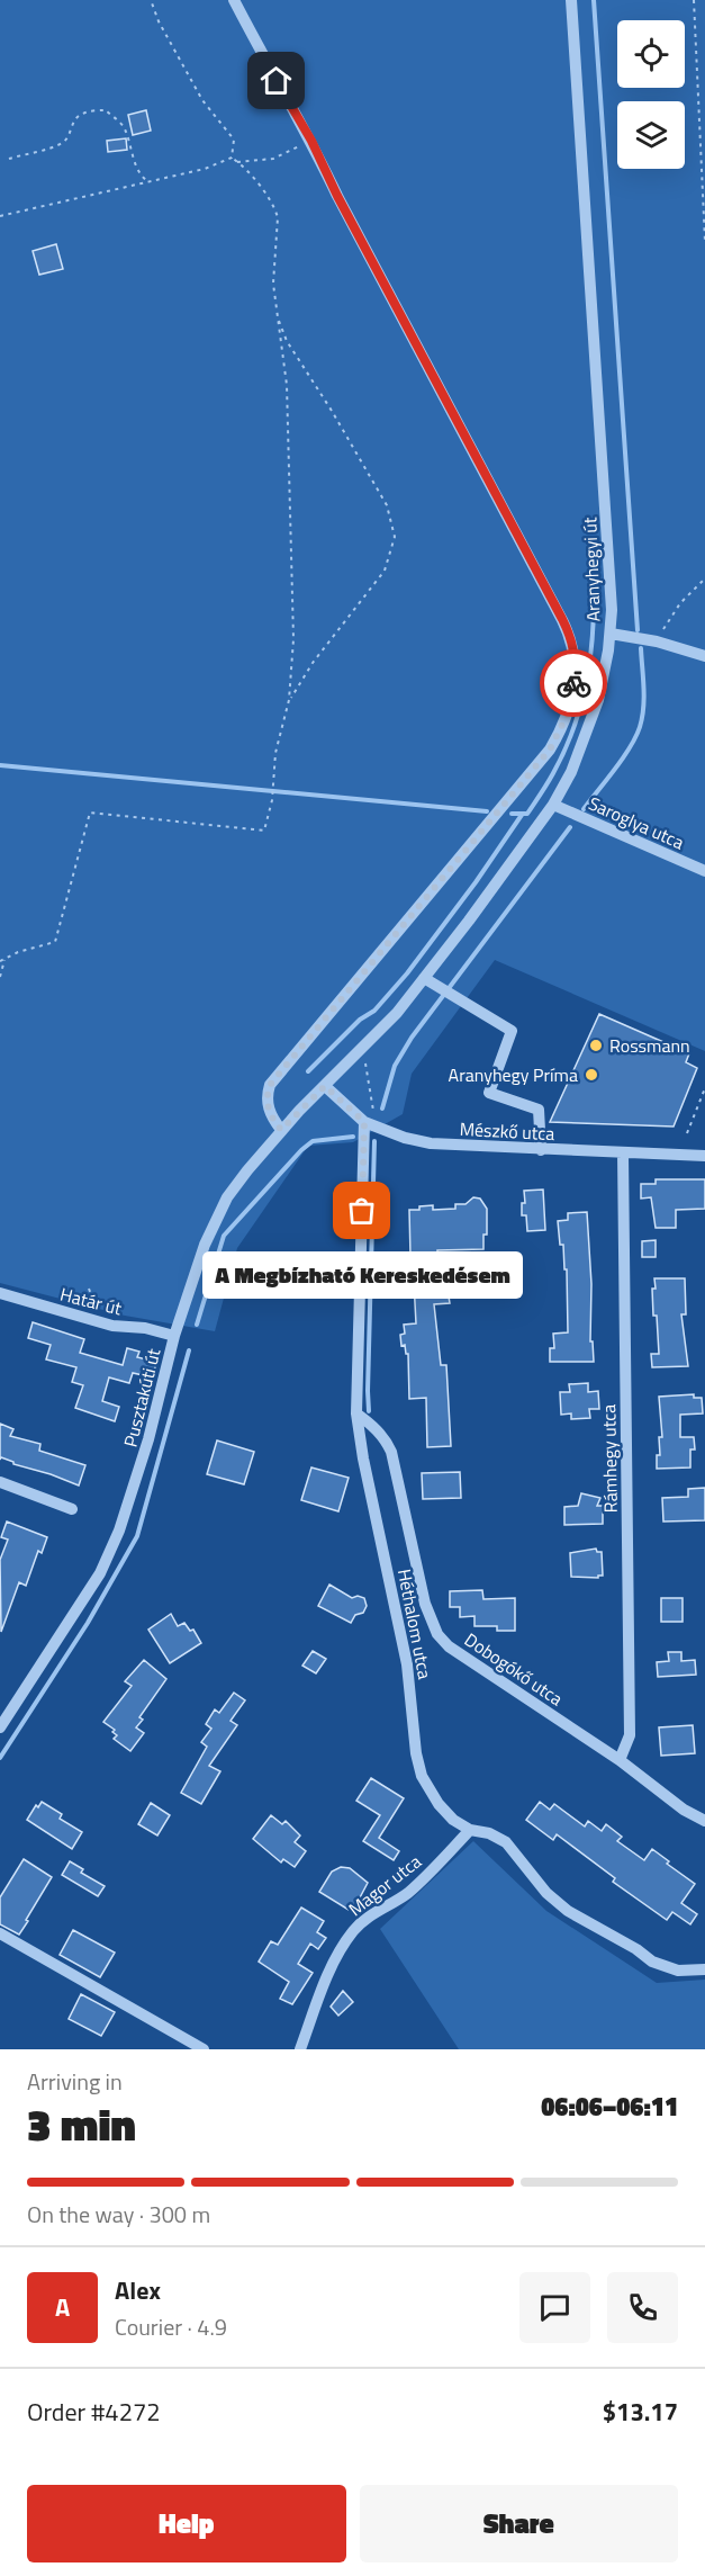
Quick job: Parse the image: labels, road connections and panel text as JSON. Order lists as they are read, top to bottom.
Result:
{
  "streets": {
    "street": [
      "Aranyhegyi út",
      "Saroglya utca",
      "Mészkő utca",
      "Határ út",
      "Pusztakúti út",
      "Rámhegy utca",
      "Héthalom utca",
      "Dobogókő utca",
      "Magor utca"
    ]
  },
  "crossings": [
    ["Aranyhegyi út", "Saroglya utca"],
    ["Aranyhegyi út", "Mészkő utca"],
    ["Aranyhegyi út", "Pusztakúti út"],
    ["Mészkő utca", "Pusztakúti út"],
    ["Mészkő utca", "Rámhegy utca"],
    ["Mészkő utca", "Héthalom utca"],
    ["Határ út", "Pusztakúti út"],
    ["Rámhegy utca", "Dobogókő utca"],
    ["Héthalom utca", "Dobogókő utca"],
    ["Héthalom utca", "Magor utca"]
  ],
  "places": ["Rossmann", "Aranyhegy Príma", "A Megbízható Kereskedésem"],
  "page": {
    "bubble": "A Megbízható Kereskedésem",
    "heading": ["3 min", "Arriving in", "06:06–06:11"],
    "panel": [
      "Alex",
      "Courier · 4.9",
      "Order #4272",
      "$13.17"
    ],
    "bar": "On the way · 300 m",
    "round": "A",
    "buttons": ["Help", "Share"]
  }
}
